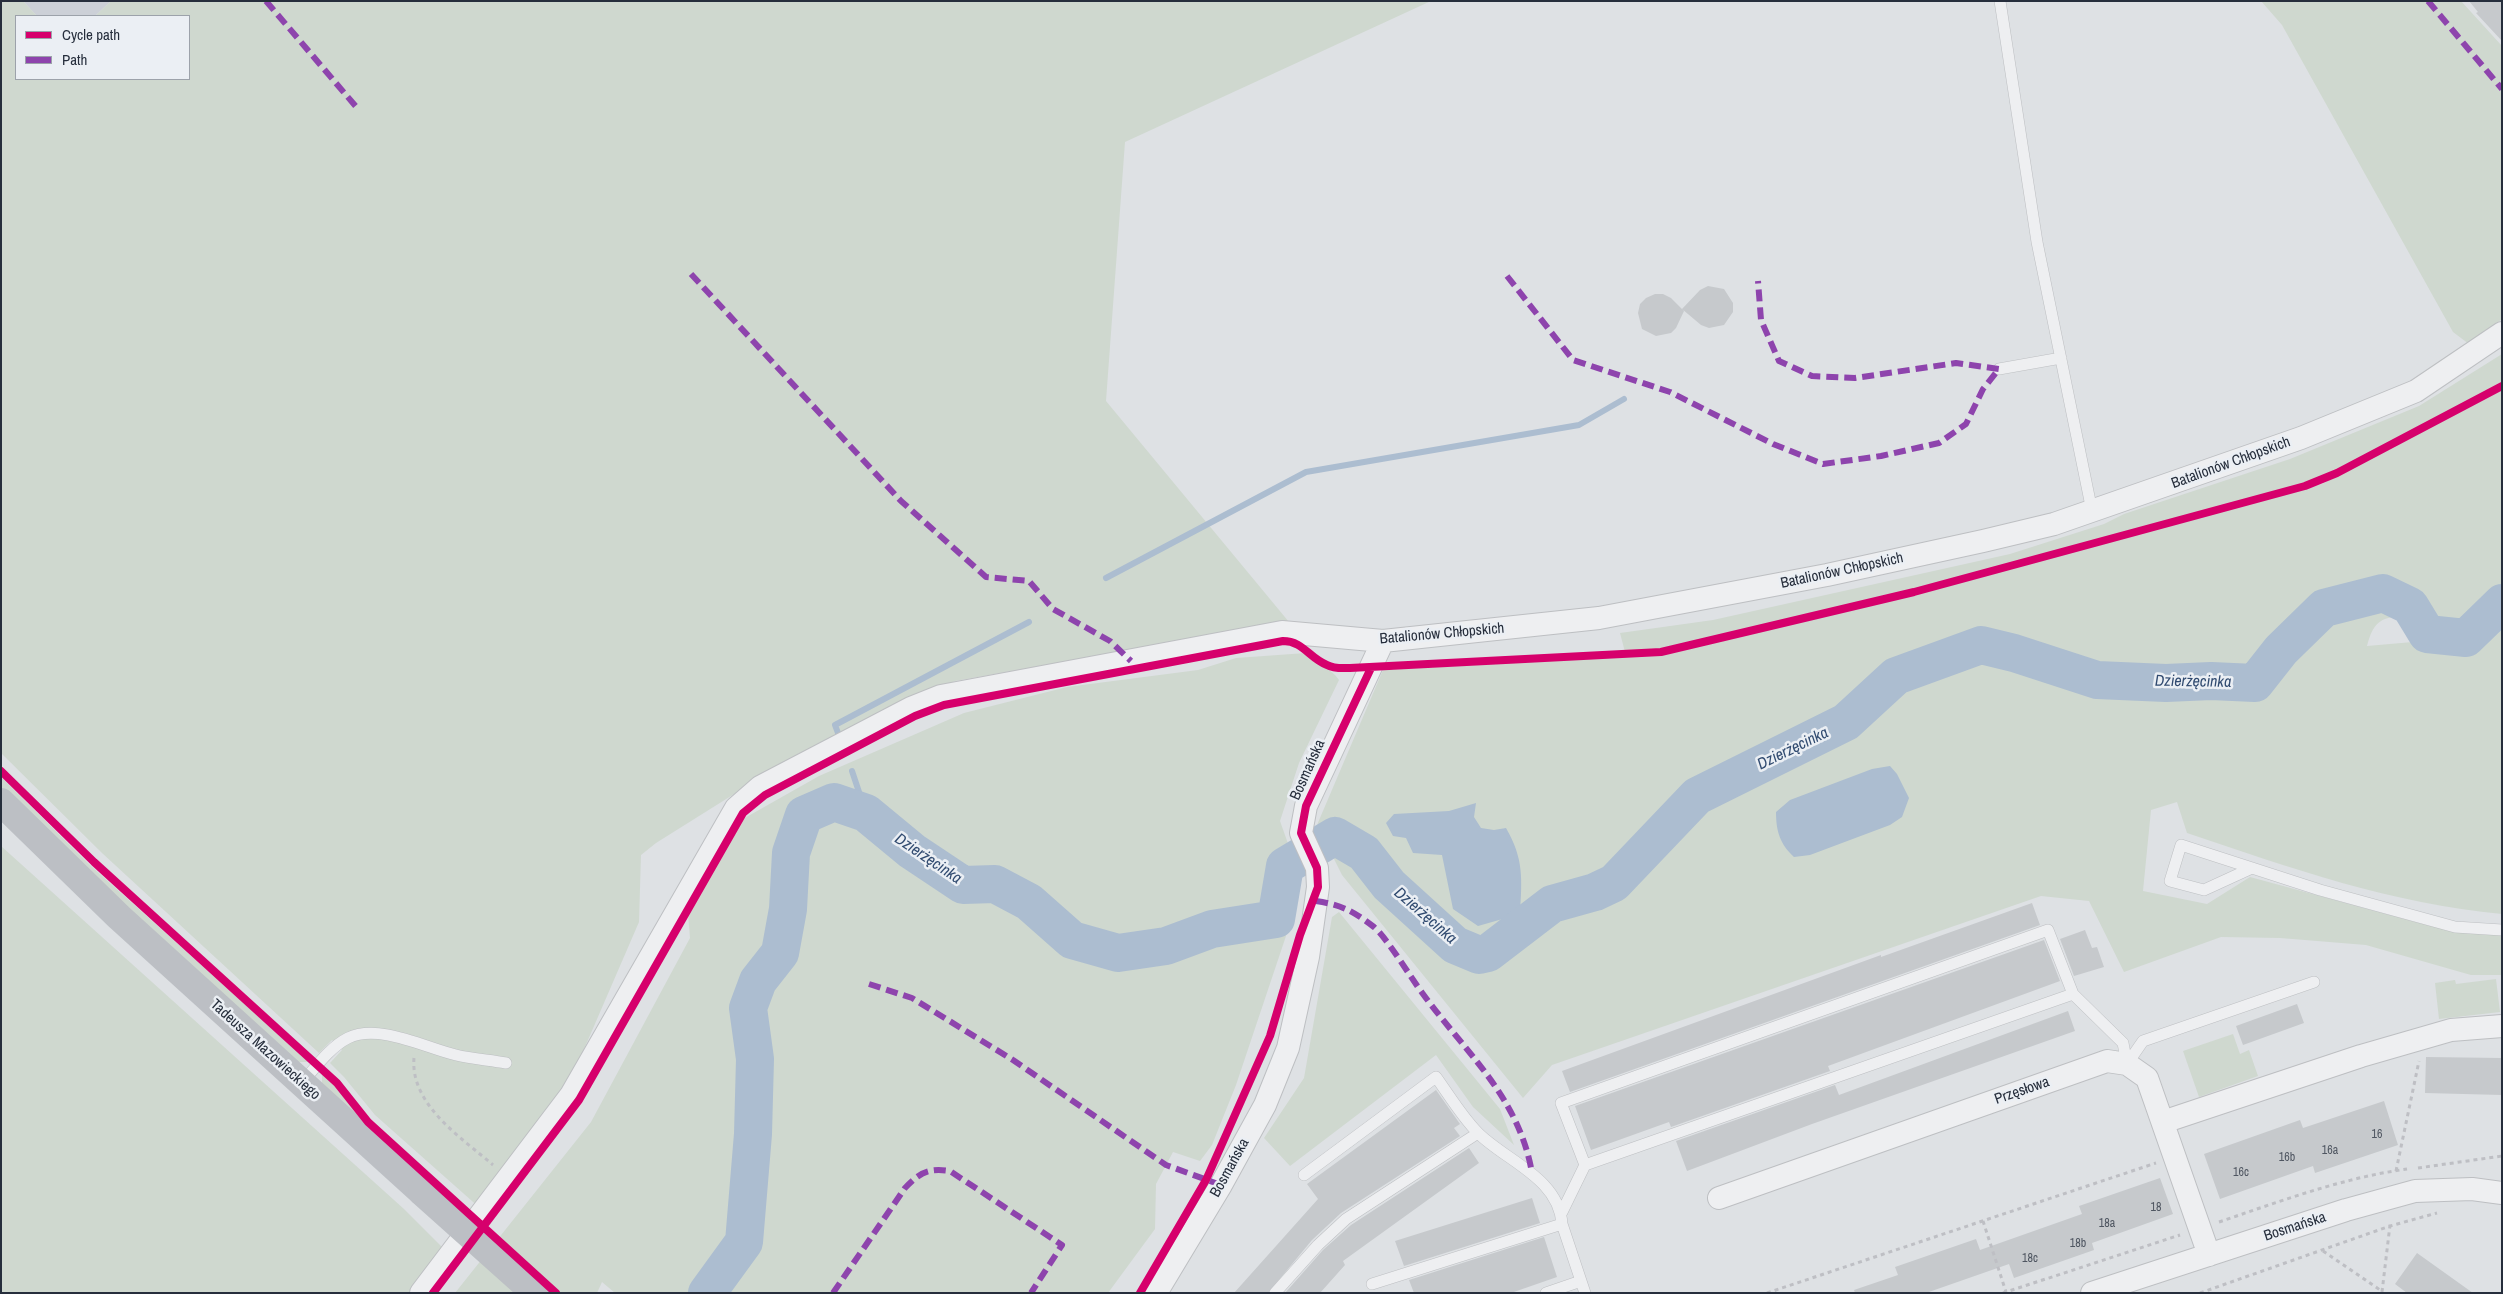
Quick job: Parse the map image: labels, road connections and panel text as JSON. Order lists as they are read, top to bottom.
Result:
{
  "streets": {
    "main road": ["Tadeusza Mazowieckiego"],
    "street": ["Batalionów Chłopskich", "Bosmańska", "Przęsłowa"]
  },
  "crossings": [
    ["Batalionów Chłopskich", "Bosmańska"]
  ],
  "water": ["Dzierżęcinka"],
  "house_numbers": [
    "16",
    "16a",
    "16b",
    "16c",
    "18",
    "18a",
    "18b",
    "18c"
  ],
  "legend": ["Cycle path", "Path"]
}
